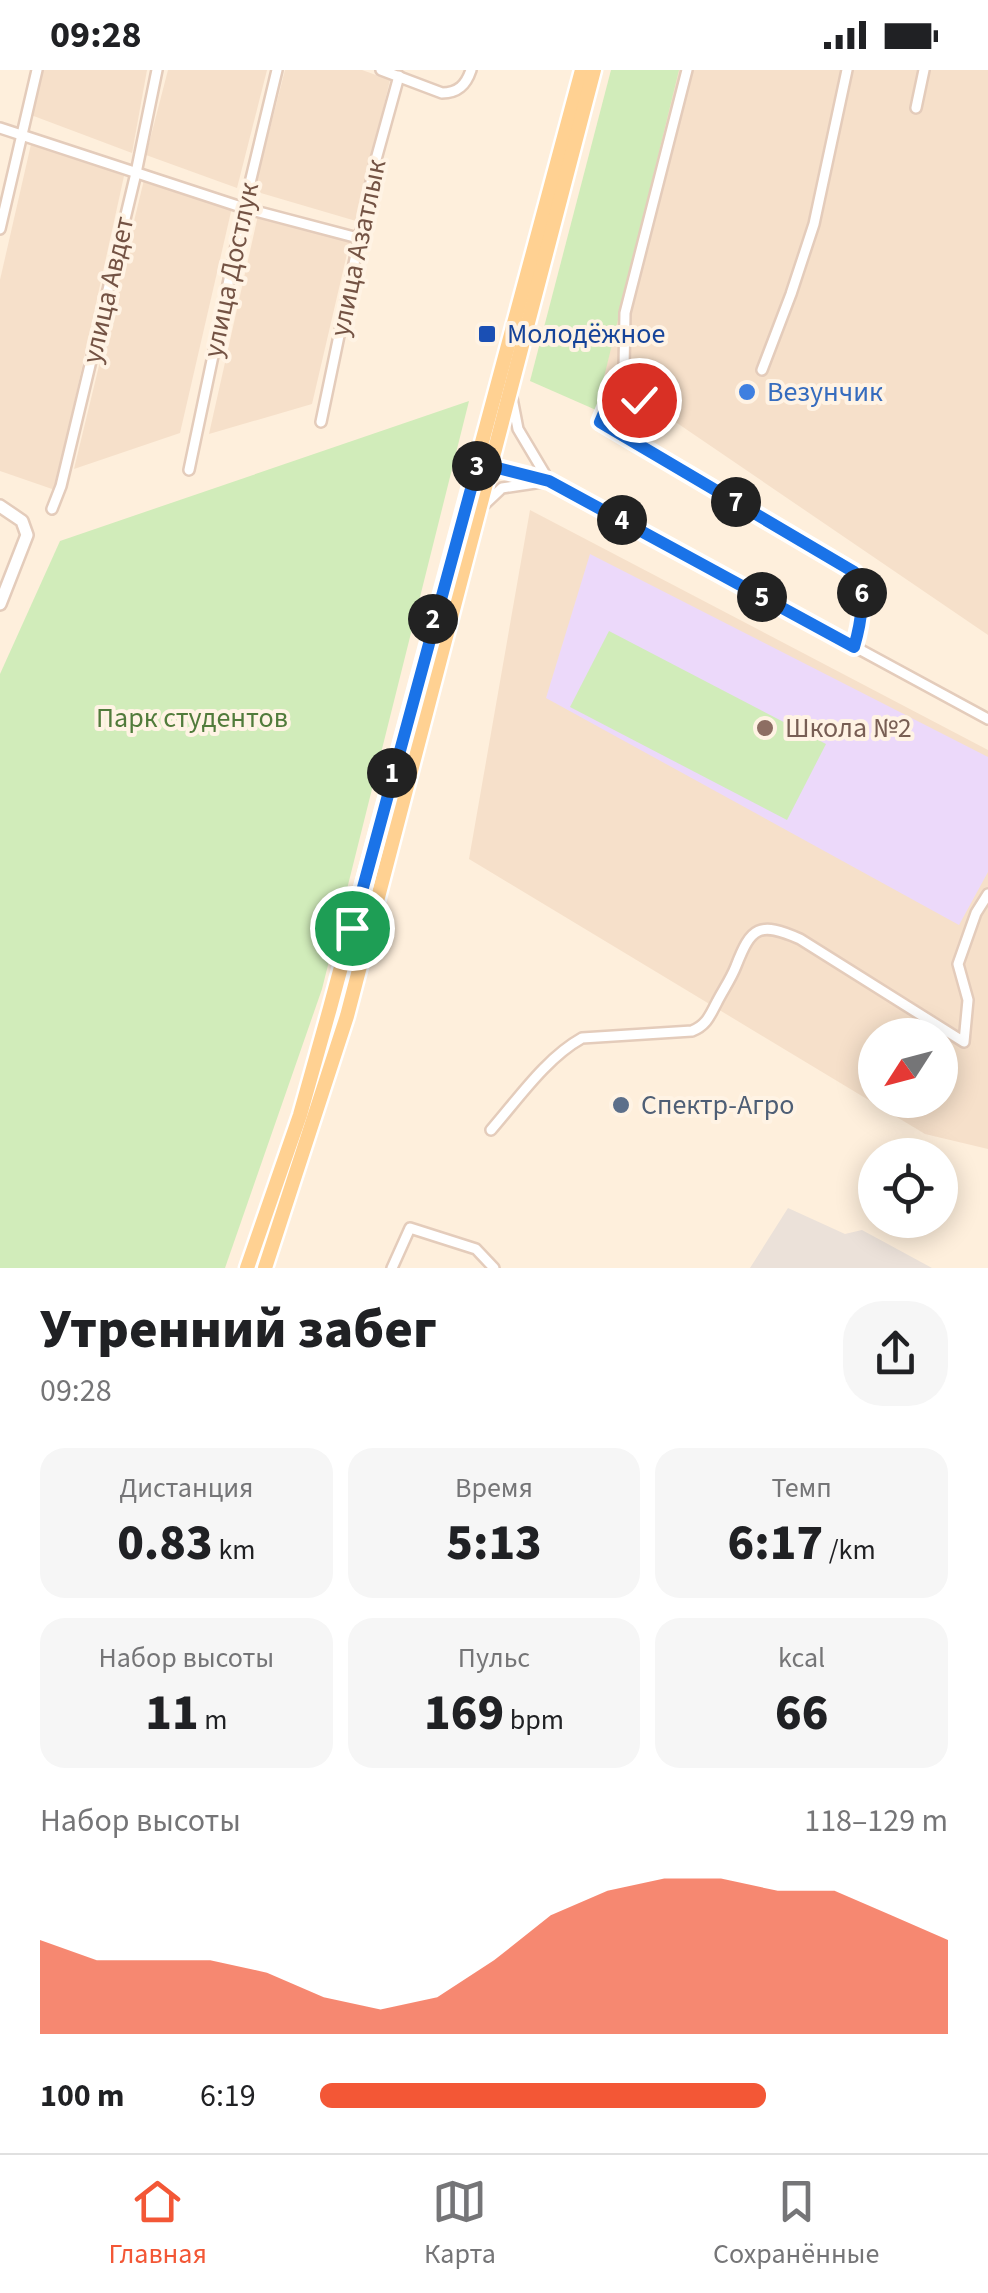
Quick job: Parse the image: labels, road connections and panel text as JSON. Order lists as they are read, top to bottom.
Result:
{
  "streets": {
    "street": ["улица Азатлык", "улица Достлук", "улица Авдет"]
  },
  "parks": ["Парк студентов"],
  "places": {
    "transit": ["Молодёжное"],
    "other": ["Везунчик", "Школа №2", "Спектр-Агро"]
  },
  "north": "bottom left",
  "page": {
    "status": "09:28",
    "pins": [
      "3",
      "7",
      "4",
      "6",
      "5",
      "2",
      "1"
    ],
    "heading": ["Утренний забег", "09:28"],
    "stats": [
      ["Дистанция", "0.83 km"],
      ["Время", "5:13"],
      ["Темп", "6:17 /km"],
      ["Набор высоты", "11 m"],
      ["Пульс", "169 bpm"],
      ["kcal", "66"]
    ],
    "chart": ["Набор высоты", "118–129 m"],
    "list": [
      {
        "name": "100 m",
        "note": "6:19"
      }
    ],
    "tabs": ["Главная", "Карта", "Сохранённые"]
  }
}
